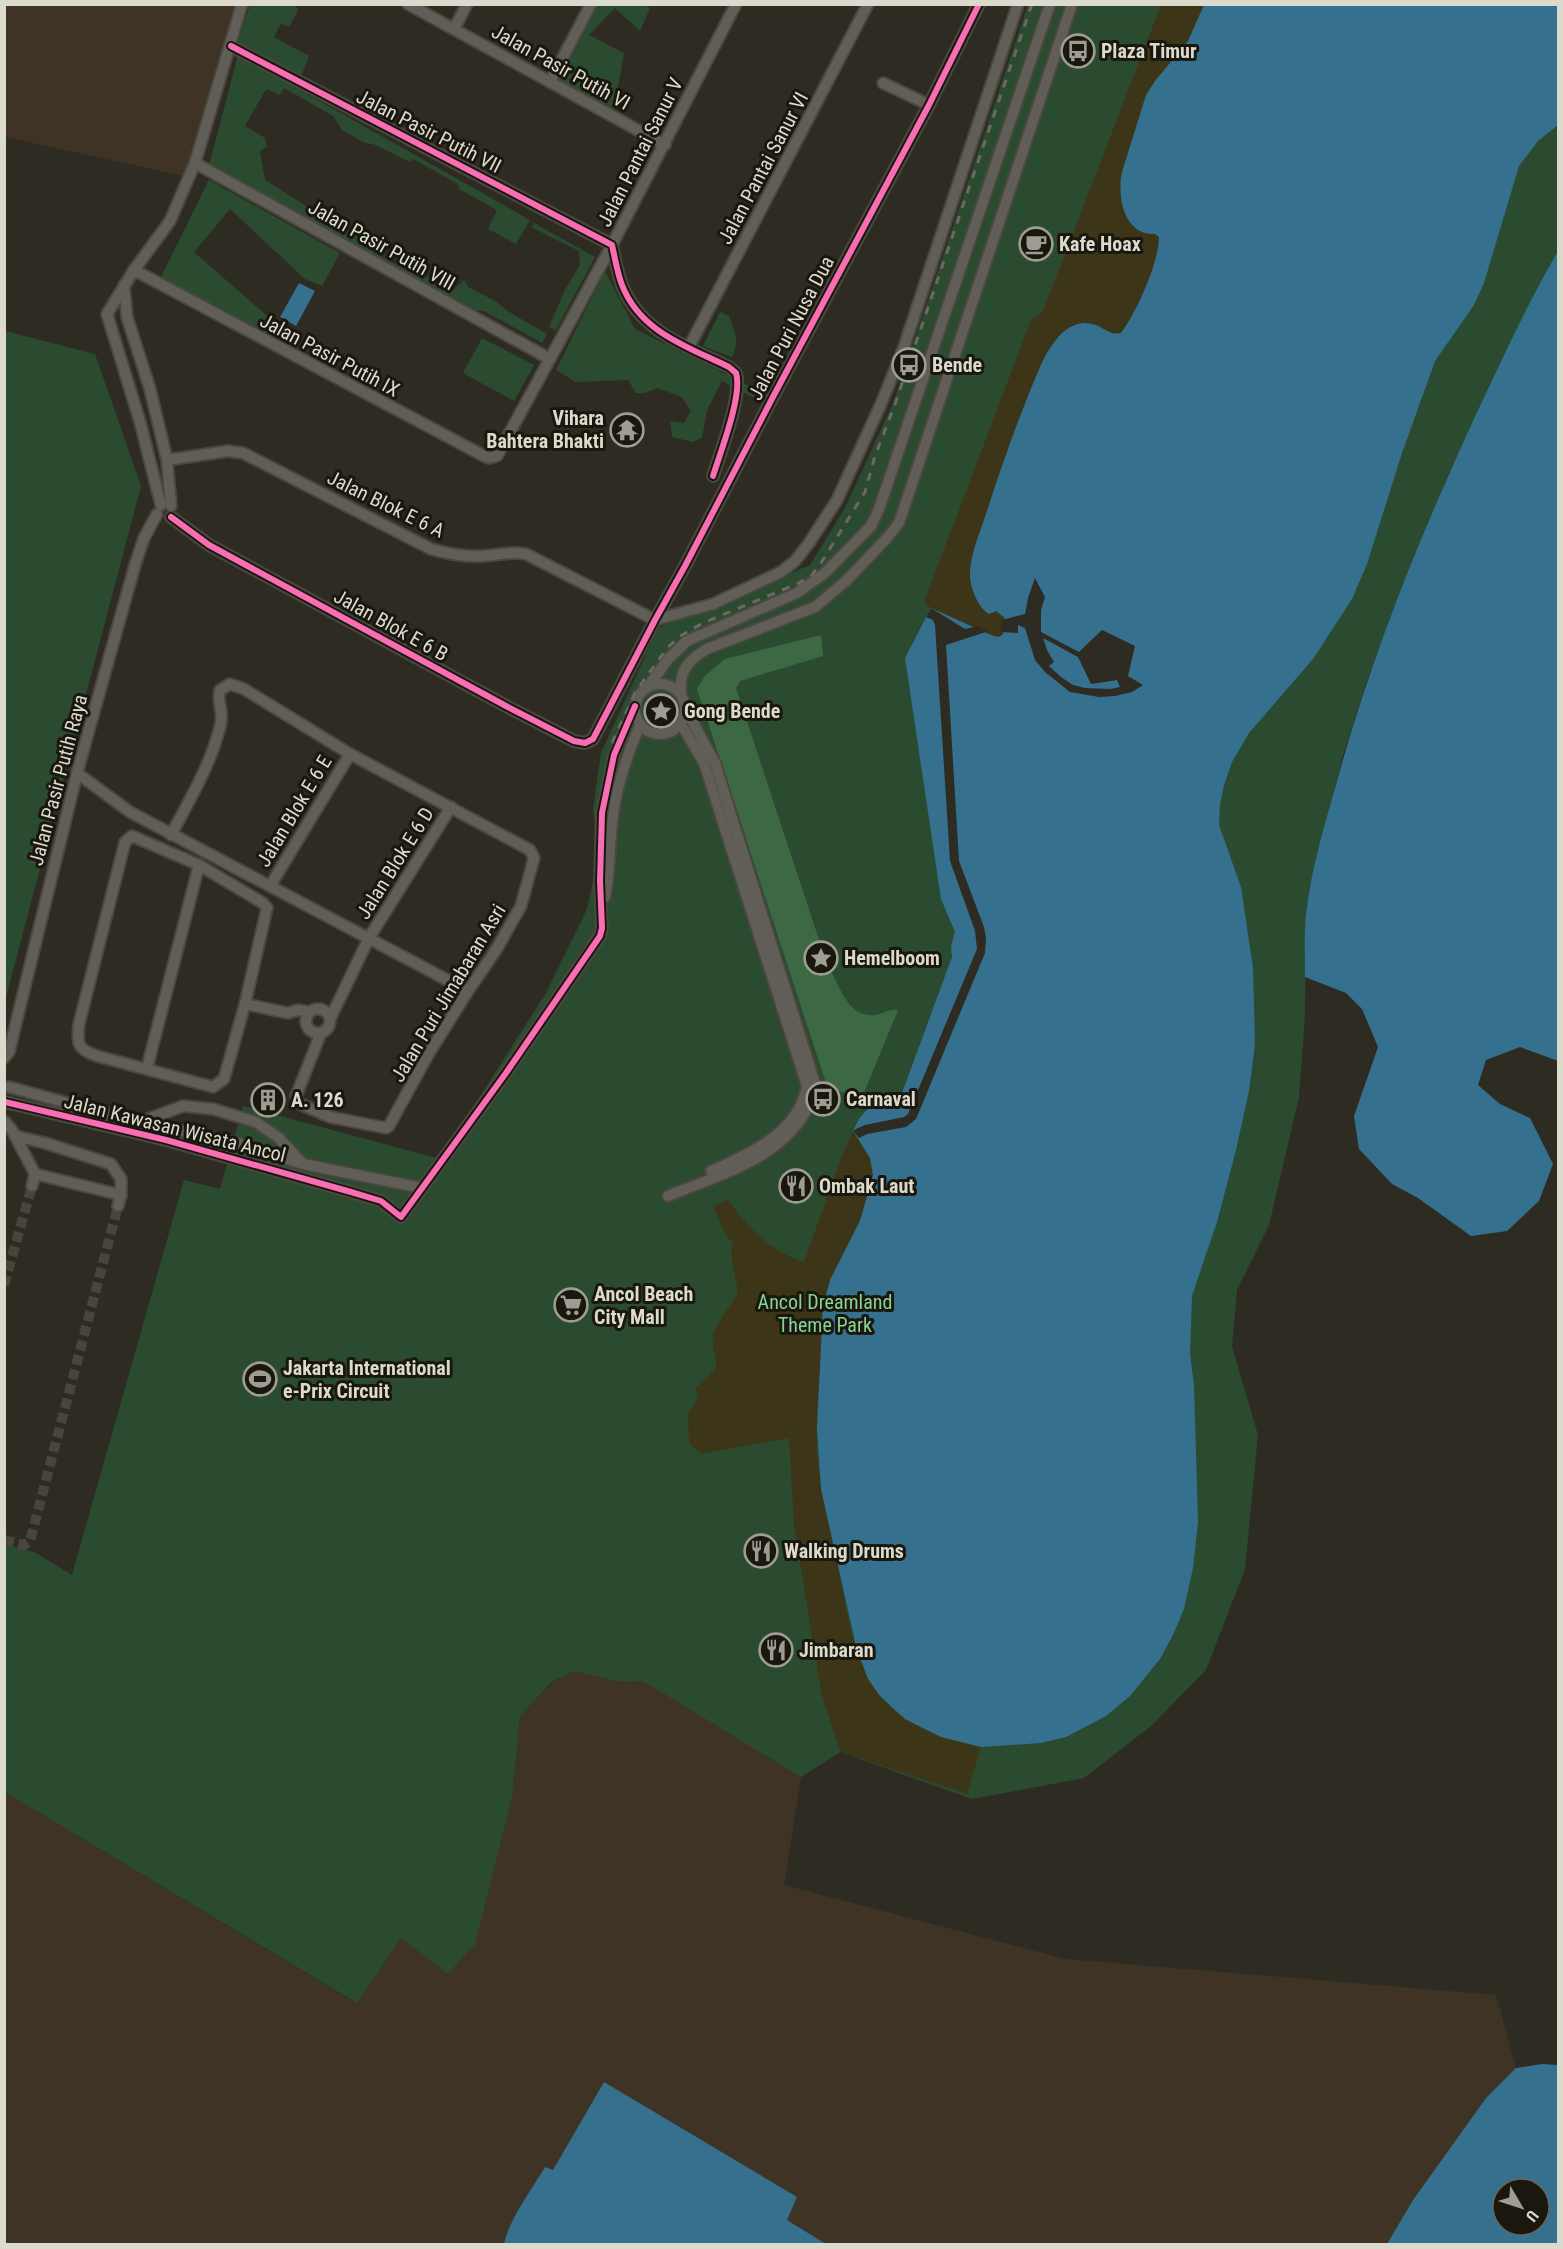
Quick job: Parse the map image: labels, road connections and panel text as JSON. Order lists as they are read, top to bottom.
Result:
{
  "streets": {
    "street": [
      "Jalan Pasir Putih VI",
      "Jalan Pasir Putih VII",
      "Jalan Pantai Sanur V",
      "Jalan Pantai Sanur VI",
      "Jalan Pasir Putih VIII",
      "Jalan Puri Nusa Dua",
      "Jalan Pasir Putih IX",
      "Jalan Blok E 6 A",
      "Jalan Blok E 6 B",
      "Jalan Pasir Putih Raya",
      "Jalan Blok E 6 E",
      "Jalan Blok E 6 D",
      "Jalan Puri Jimabaran Asri",
      "Jalan Kawasan Wisata Ancol"
    ]
  },
  "crossings": [
    ["Jalan Pasir Putih VI", "Jalan Pantai Sanur V"],
    ["Jalan Pasir Putih VII", "Jalan Pantai Sanur V"],
    ["Jalan Pantai Sanur V", "Jalan Pasir Putih VIII"],
    ["Jalan Pantai Sanur V", "Jalan Pasir Putih IX"],
    ["Jalan Puri Nusa Dua", "Jalan Blok E 6 A"],
    ["Jalan Puri Nusa Dua", "Jalan Blok E 6 B"],
    ["Jalan Blok E 6 B", "Jalan Pasir Putih Raya"],
    ["Jalan Blok E 6 E", "Jalan Puri Jimabaran Asri"],
    ["Jalan Blok E 6 D", "Jalan Puri Jimabaran Asri"]
  ],
  "parks": ["Ancol Dreamland Theme Park"],
  "places": {
    "bus stop": ["Plaza Timur", "Bende", "Carnaval"],
    "cafe": ["Kafe Hoax"],
    "temple": ["Vihara Bahtera Bhakti"],
    "place": ["Gong Bende", "Hemelboom"],
    "building": ["A. 126"],
    "restaurant": ["Ombak Laut", "Walking Drums", "Jimbaran"],
    "supermarket": ["Ancol Beach City Mall"],
    "sports": ["Jakarta International e-Prix Circuit"]
  },
  "north": "bottom right"
}
